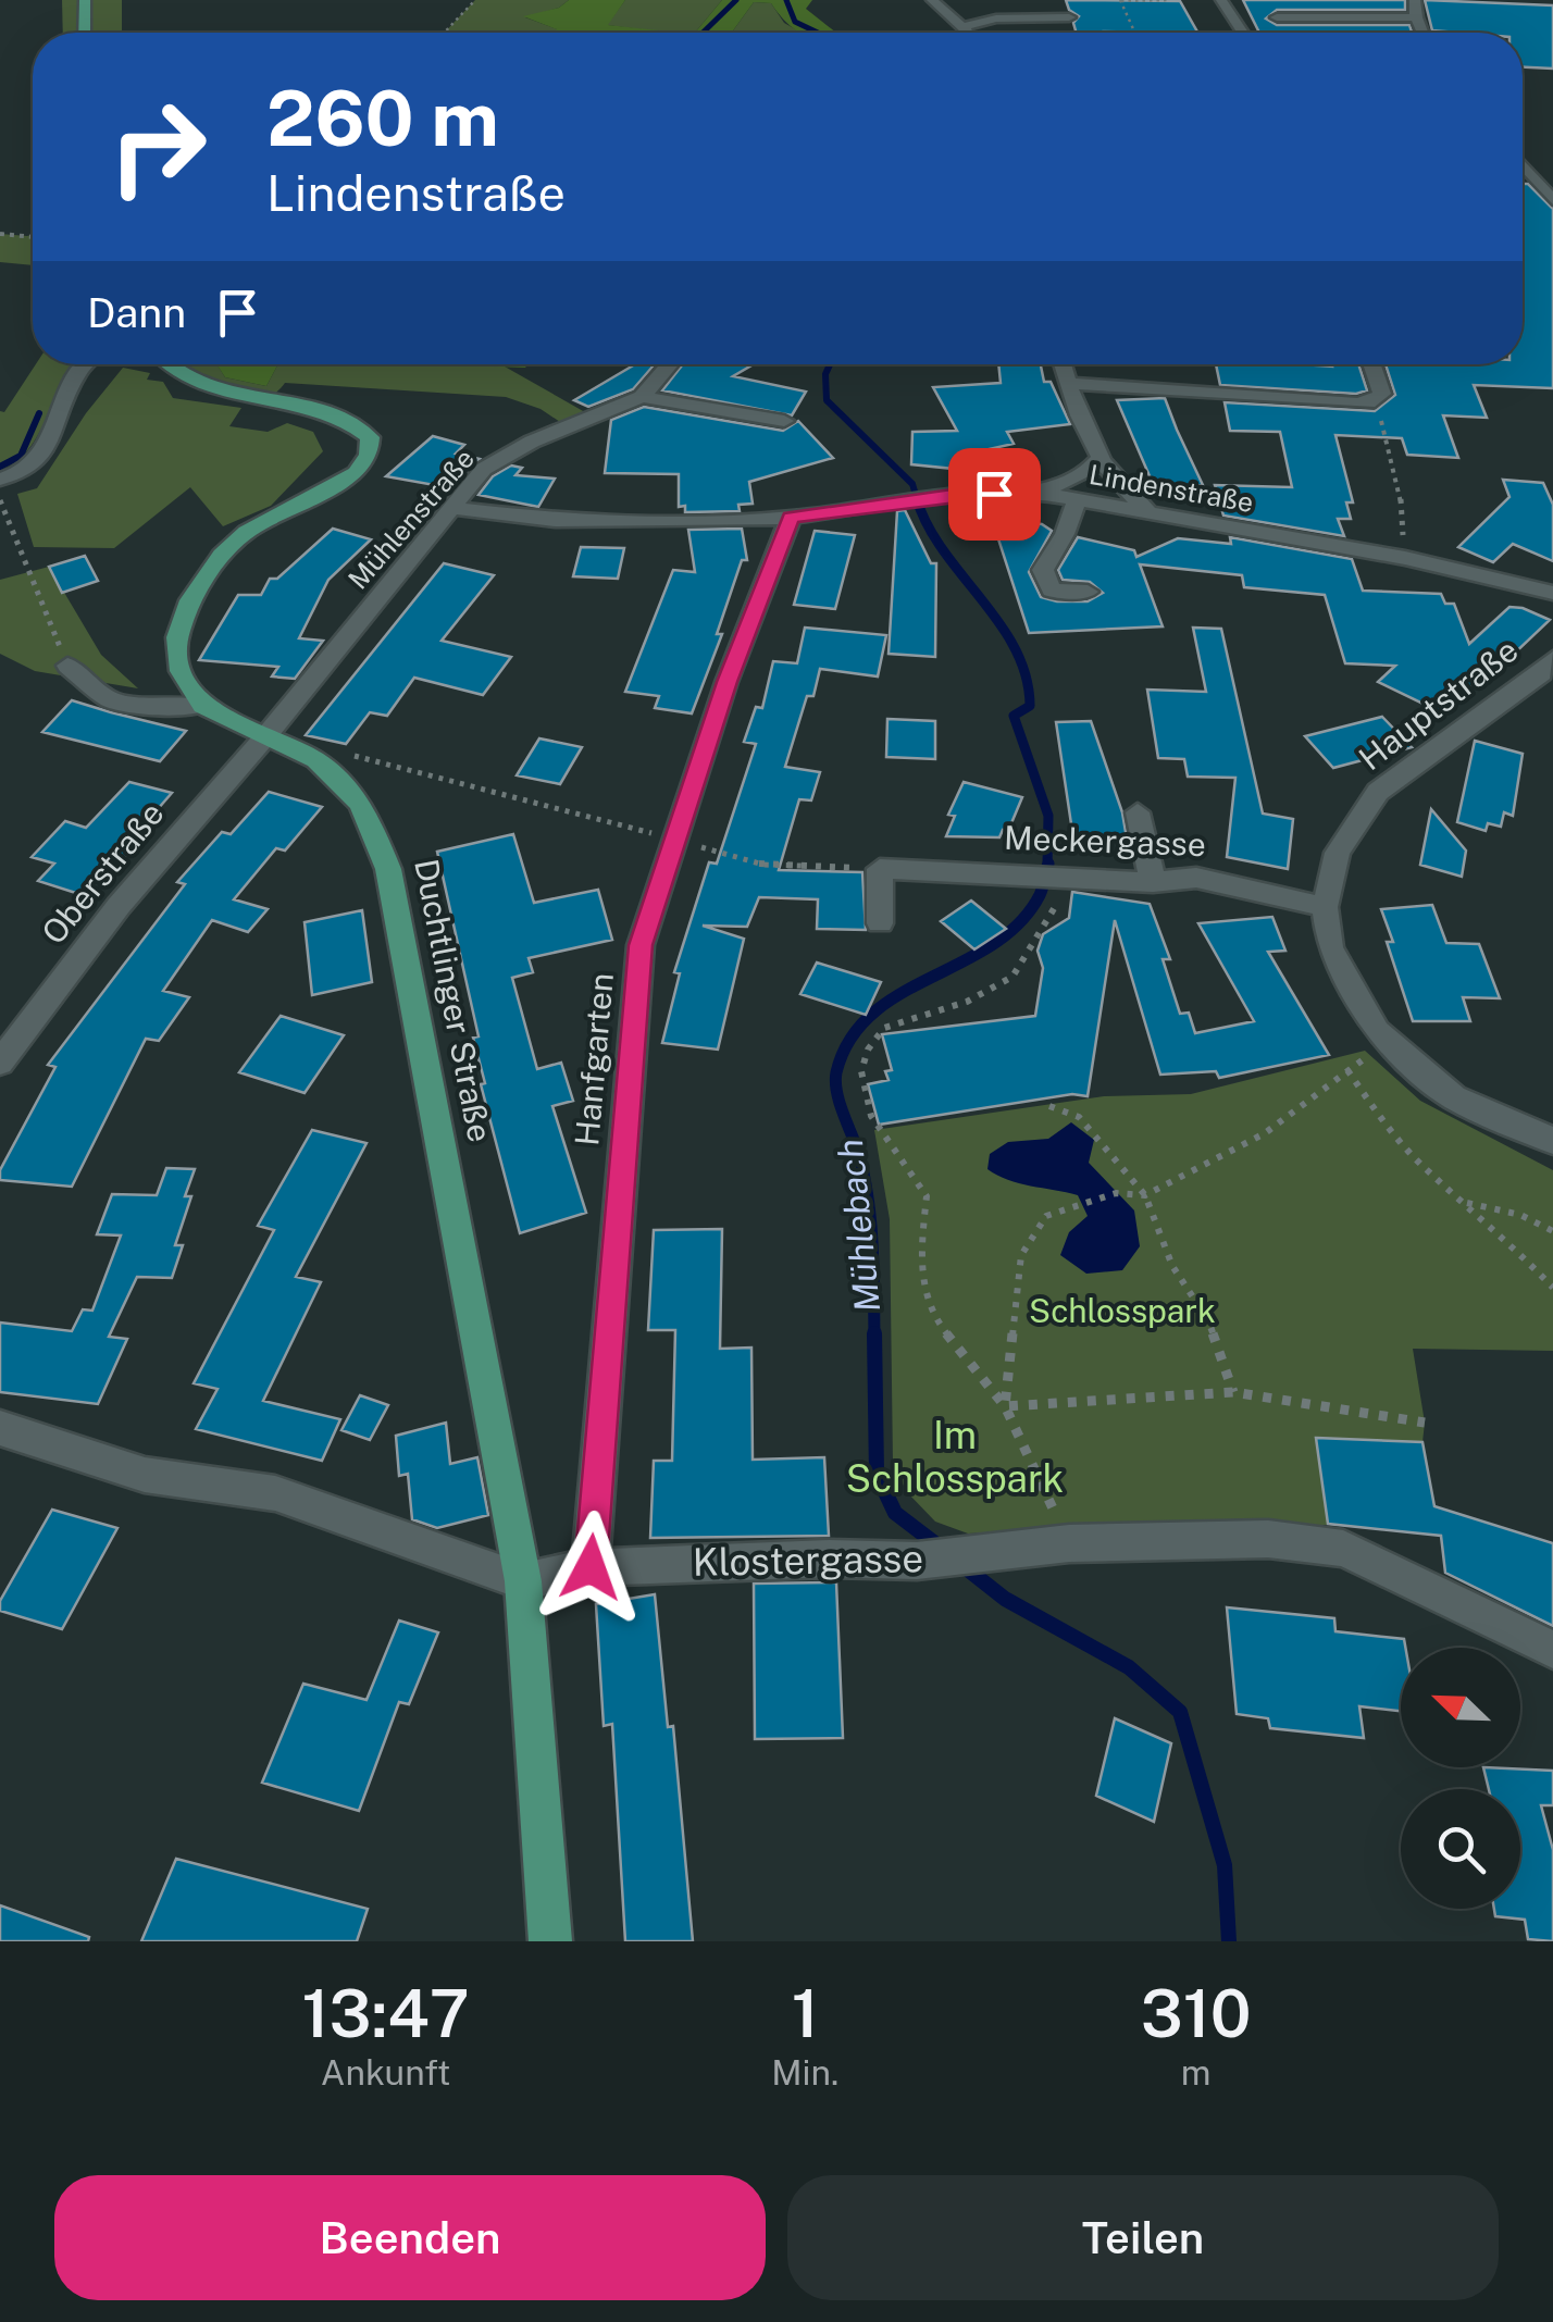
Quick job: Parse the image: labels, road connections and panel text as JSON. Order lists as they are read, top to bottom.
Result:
{
  "streets": {
    "main road": ["Duchtlinger Straße"],
    "street": [
      "Lindenstraße",
      "Mühlenstraße",
      "Hauptstraße",
      "Meckergasse",
      "Oberstraße",
      "Hanfgarten",
      "Klostergasse"
    ]
  },
  "crossings": [
    ["Lindenstraße", "Mühlenstraße"],
    ["Lindenstraße", "Hanfgarten"],
    ["Mühlenstraße", "Oberstraße"],
    ["Mühlenstraße", "Duchtlinger Straße"],
    ["Hauptstraße", "Meckergasse"],
    ["Oberstraße", "Duchtlinger Straße"],
    ["Duchtlinger Straße", "Klostergasse"],
    ["Hanfgarten", "Klostergasse"]
  ],
  "water": ["Mühlebach"],
  "parks": ["Schlosspark", "Im Schlosspark"],
  "north": "top left",
  "page": {
    "turn": ["260 m", "Lindenstraße"],
    "then": "Dann",
    "eta": [
      "13:47",
      "Ankunft",
      "1",
      "Min.",
      "310",
      "m"
    ],
    "buttons": ["Beenden", "Teilen"]
  }
}
